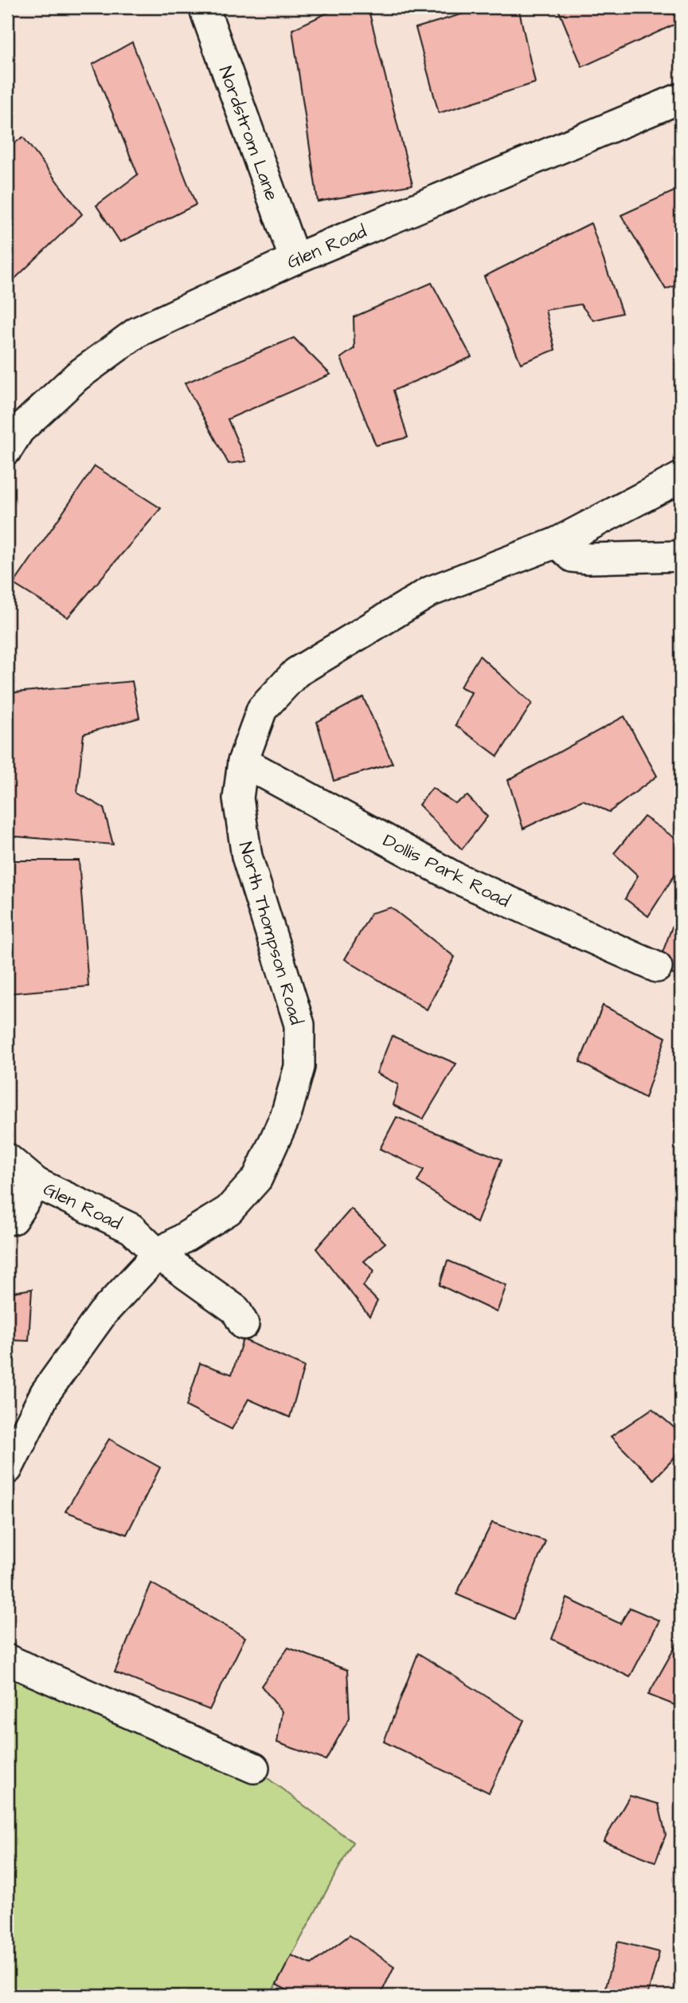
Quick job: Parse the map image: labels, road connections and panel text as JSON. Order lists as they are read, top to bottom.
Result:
{
  "streets": {
    "street": [
      "Nordstrom Lane",
      "Glen Road",
      "Dollis Park Road",
      "North Thompson Road"
    ]
  },
  "crossings": [
    ["Nordstrom Lane", "Glen Road"],
    ["Glen Road", "North Thompson Road"],
    ["Dollis Park Road", "North Thompson Road"]
  ]
}
